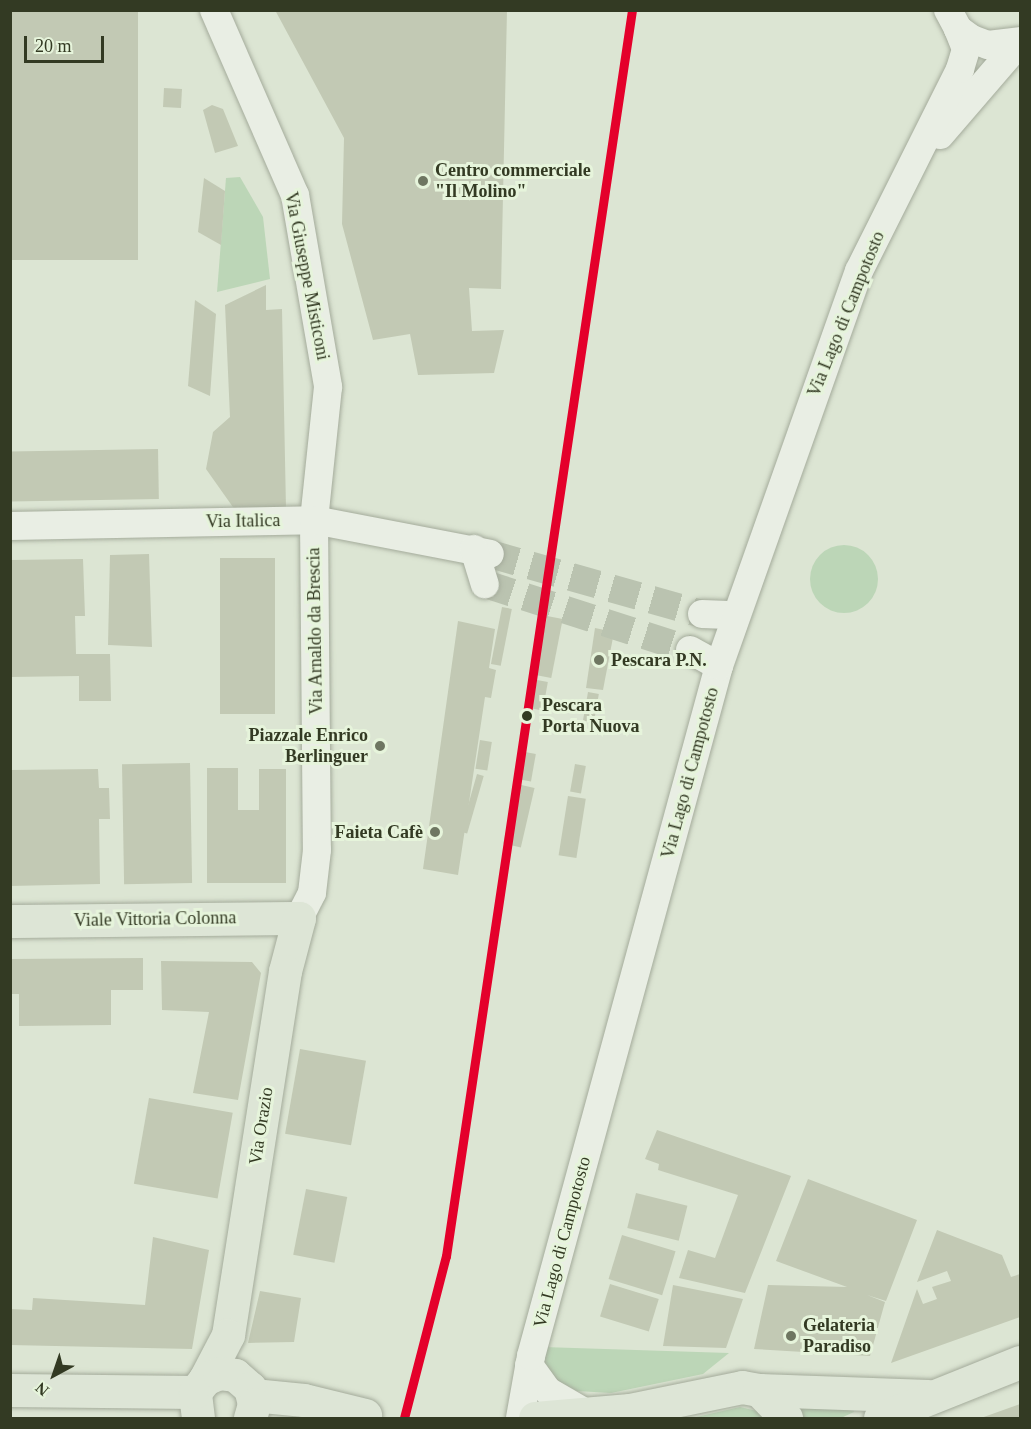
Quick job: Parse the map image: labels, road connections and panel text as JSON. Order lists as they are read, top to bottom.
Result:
{
  "streets": {
    "main road": ["Viale Vittoria Colonna", "Via Orazio"],
    "street": [
      "Via Giuseppe Misticoni",
      "Via Lago di Campotosto",
      "Via Italica",
      "Via Arnaldo da Brescia"
    ]
  },
  "crossings": [
    ["Via Giuseppe Misticoni", "Via Italica"],
    ["Via Giuseppe Misticoni", "Via Arnaldo da Brescia"],
    ["Via Italica", "Via Arnaldo da Brescia"],
    ["Via Arnaldo da Brescia", "Viale Vittoria Colonna"],
    ["Via Arnaldo da Brescia", "Via Orazio"],
    ["Viale Vittoria Colonna", "Via Orazio"]
  ],
  "places": [
    "Centro commerciale \"Il Molino\"",
    "Pescara P.N.",
    "Pescara Porta Nuova",
    "Piazzale Enrico Berlinguer",
    "Faieta Cafè",
    "Gelateria Paradiso"
  ],
  "scale_bar": "20 m",
  "north": "bottom left"
}
